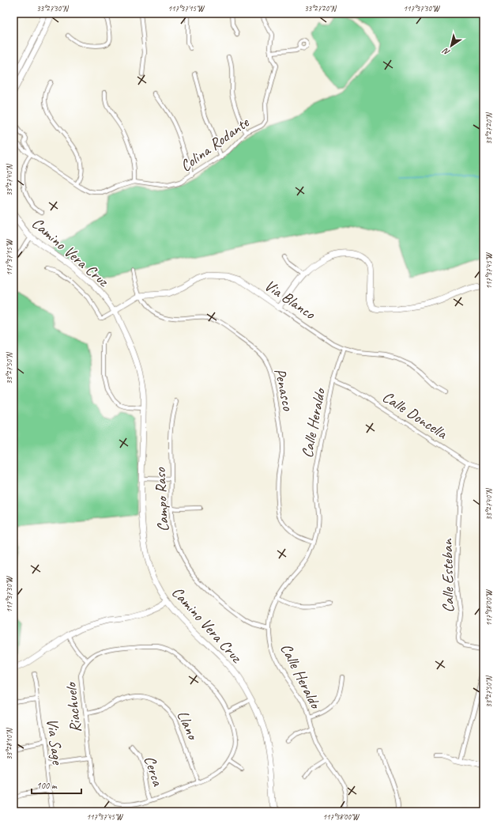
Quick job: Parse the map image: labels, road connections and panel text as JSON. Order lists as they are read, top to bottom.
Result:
{
  "streets": {
    "main road": ["Camino Vera Cruz", "Via Blanco"],
    "street": [
      "Colina Rodante",
      "Penasco",
      "Calle Doncella",
      "Calle Heraldo",
      "Campo Raso",
      "Calle Esteban",
      "Riachuelo",
      "Llano",
      "Via Sage",
      "Cerca"
    ]
  },
  "crossings": [
    ["Camino Vera Cruz", "Via Blanco"],
    ["Via Blanco", "Penasco"],
    ["Via Blanco", "Calle Heraldo"],
    ["Penasco", "Calle Heraldo"],
    ["Calle Doncella", "Calle Heraldo"],
    ["Calle Doncella", "Calle Esteban"],
    ["Calle Heraldo", "Campo Raso"],
    ["Riachuelo", "Llano"],
    ["Riachuelo", "Cerca"]
  ],
  "scale_bar": "100 m",
  "north": "bottom left",
  "coordinates": [
    "33°27'30\"N",
    "117°37'15\"W",
    "33°27'20\"N",
    "117°37'30\"W",
    "33°27'40\"N",
    "117°37'45\"W",
    "33°27'50\"N",
    "117°38'00\"W",
    "33°28'10\"N"
  ]
}
